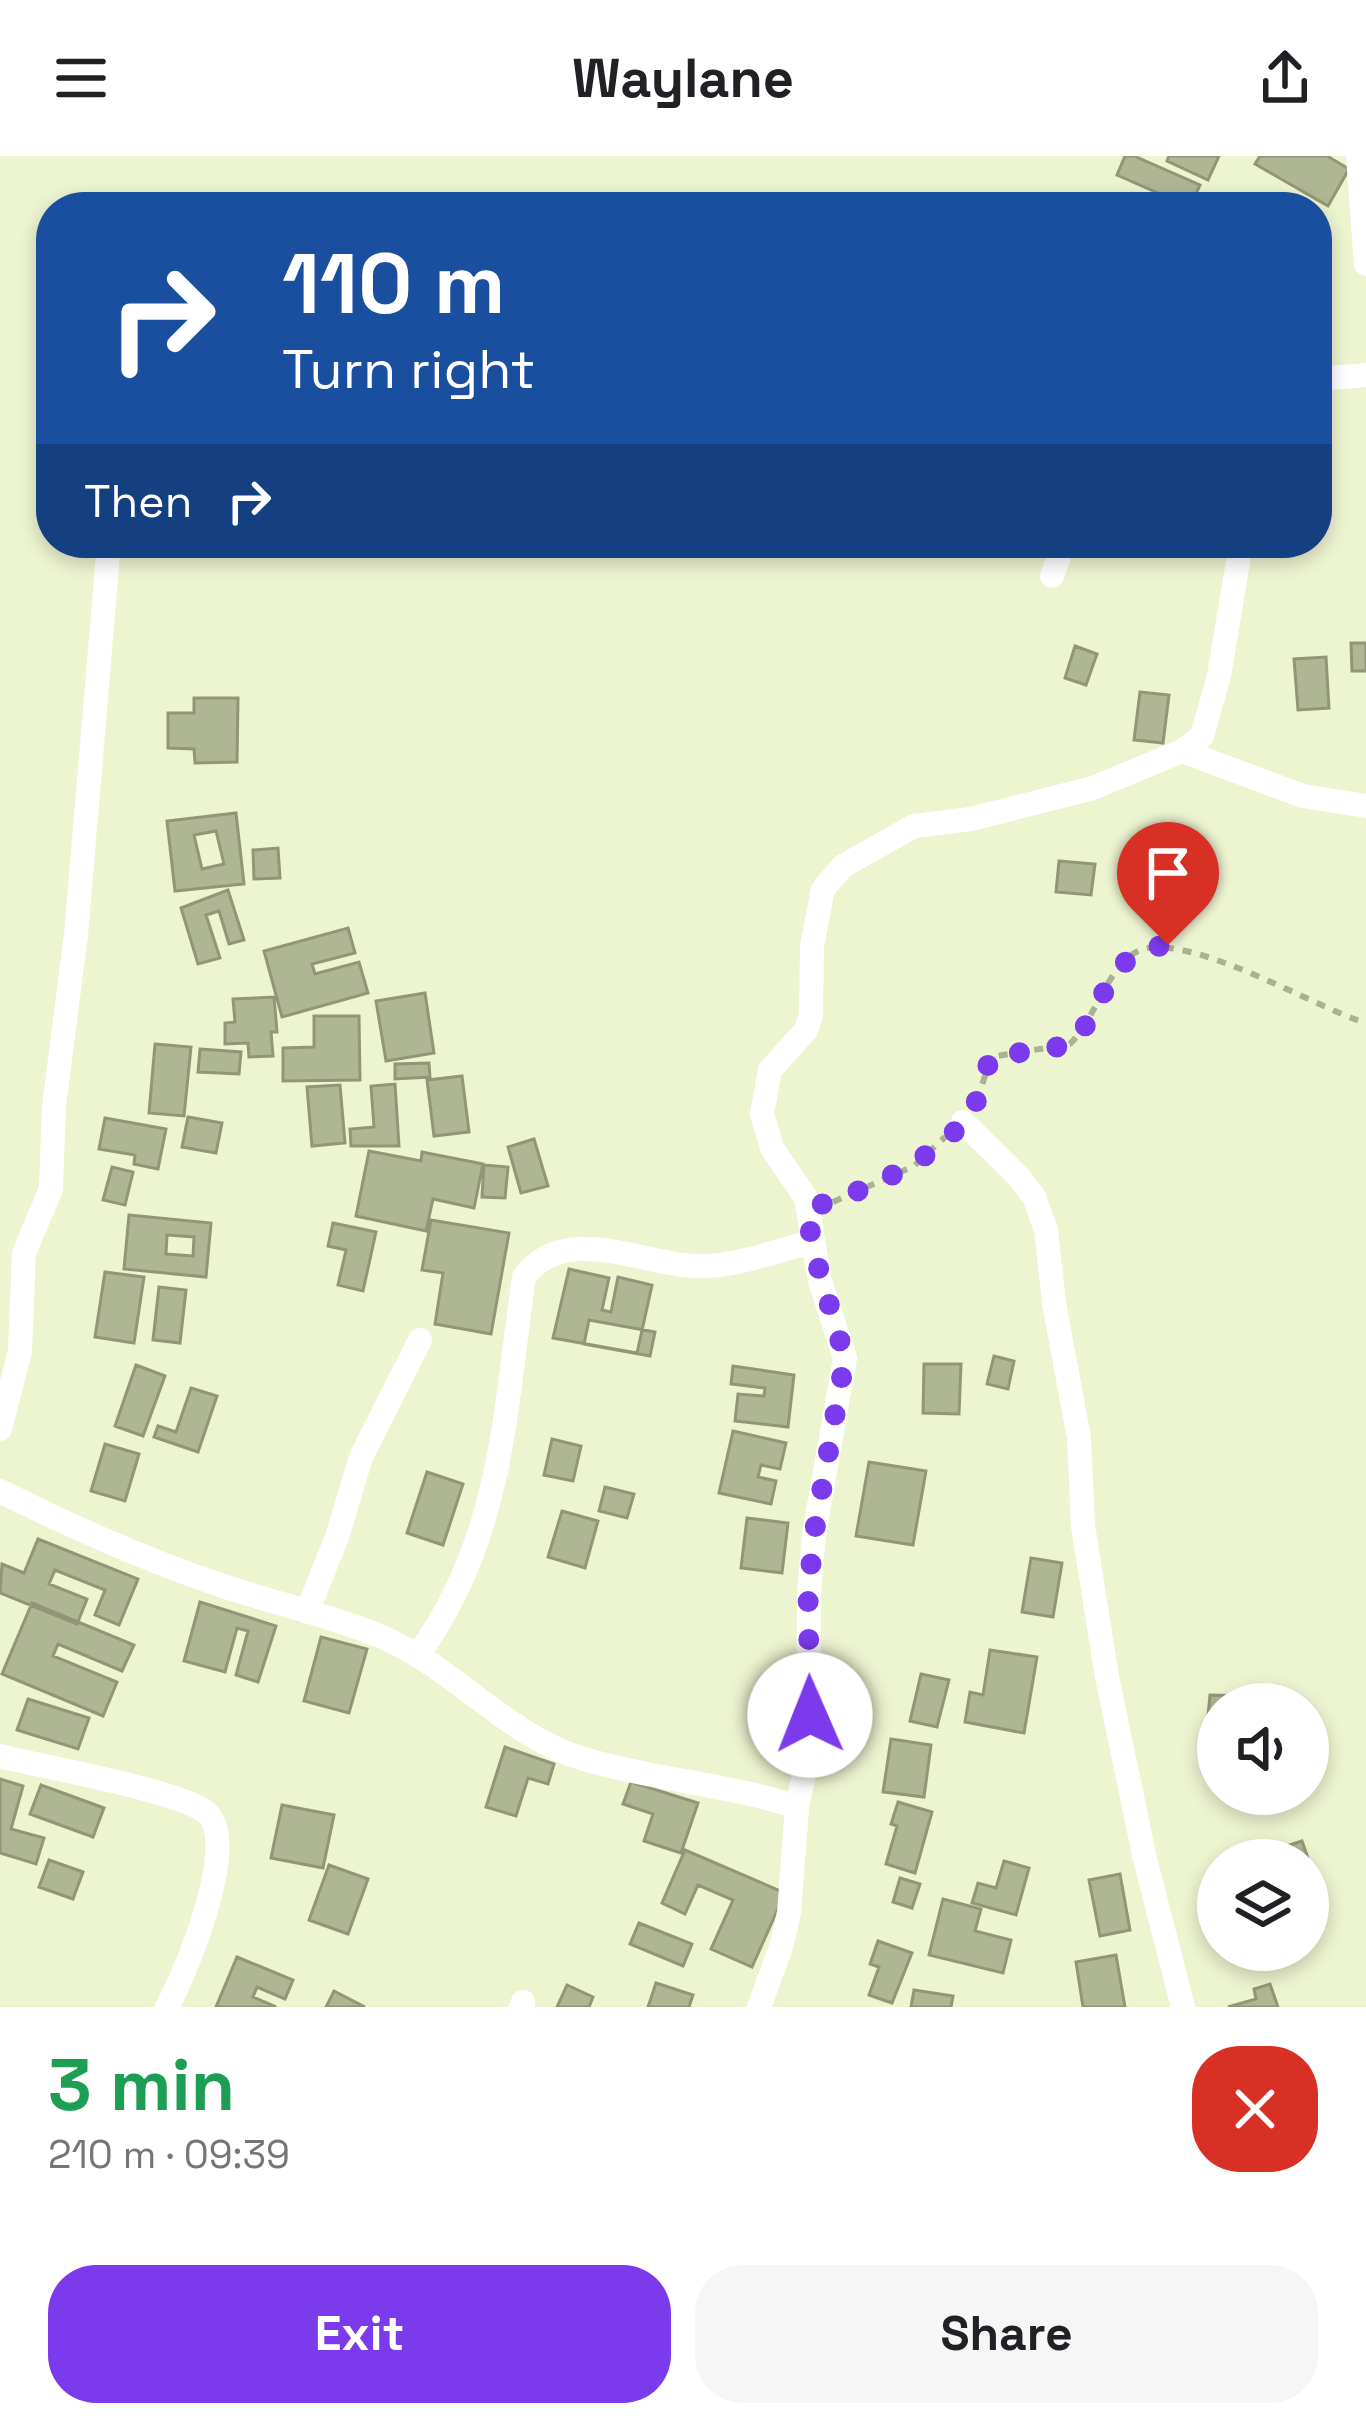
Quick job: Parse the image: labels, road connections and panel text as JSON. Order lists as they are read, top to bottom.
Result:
{
  "page": {
    "header": "Waylane",
    "turn": ["110 m", "Turn right"],
    "then": "Then",
    "heading": ["3 min", "210 m · 09:39"],
    "buttons": ["Exit", "Share"]
  }
}
